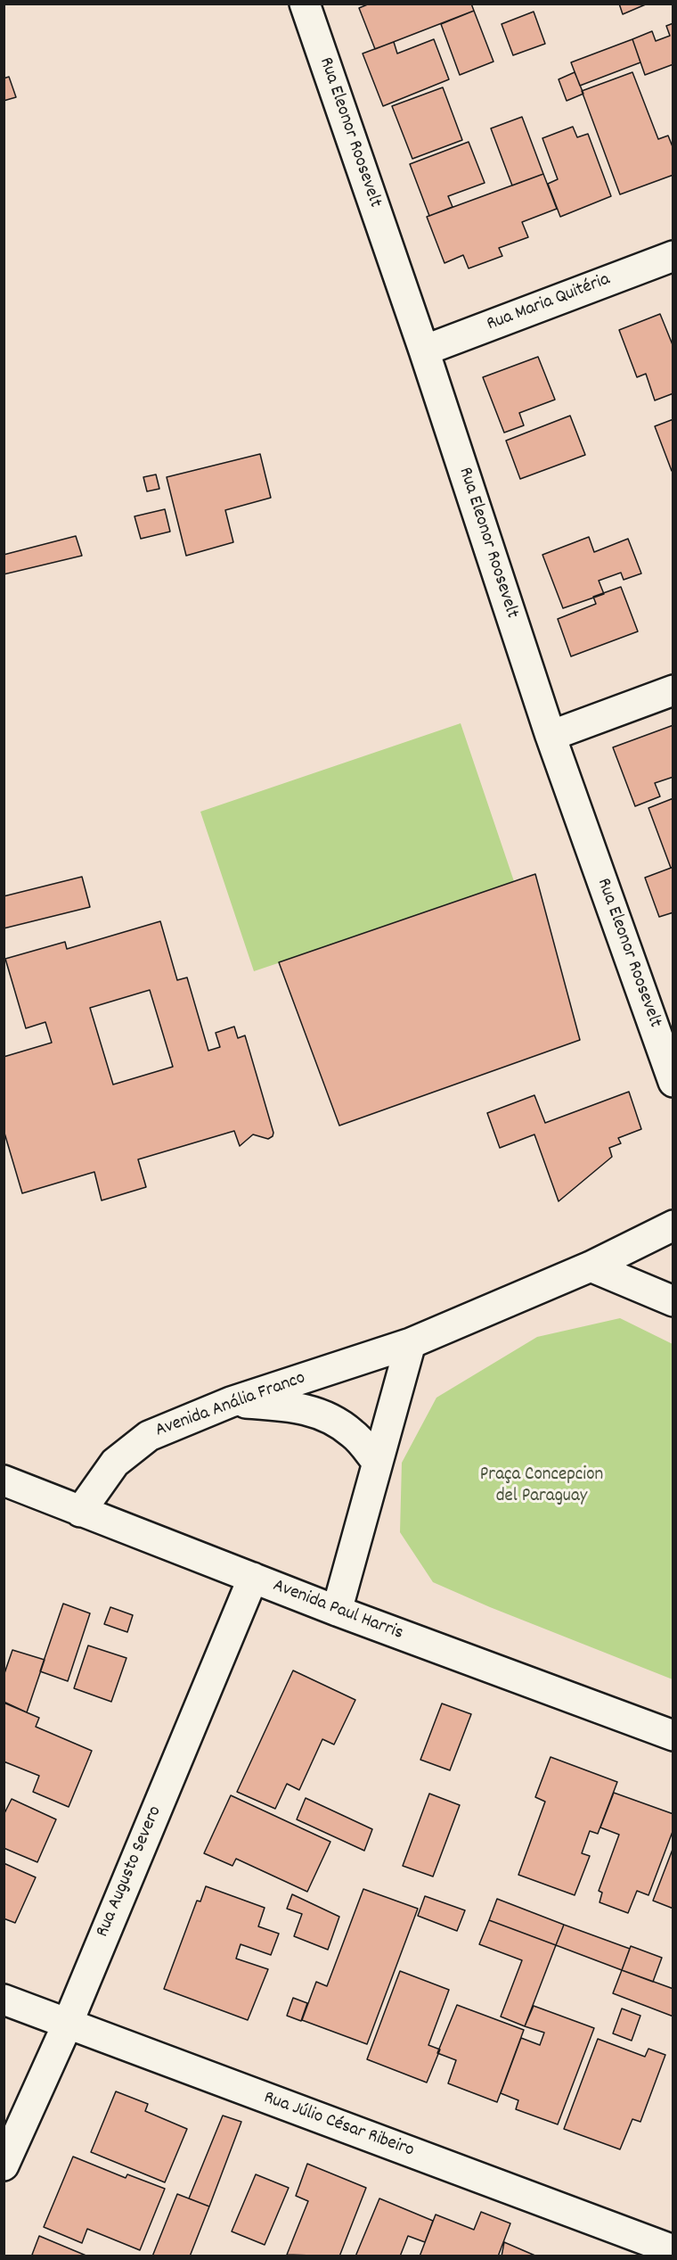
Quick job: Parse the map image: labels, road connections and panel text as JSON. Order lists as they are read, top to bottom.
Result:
{
  "streets": {
    "street": [
      "Rua Eleonor Roosevelt",
      "Rua Maria Quitéria",
      "Avenida Anália Franco",
      "Avenida Paul Harris",
      "Rua Augusto Severo",
      "Rua Júlio César Ribeiro"
    ]
  },
  "crossings": [
    ["Rua Eleonor Roosevelt", "Rua Maria Quitéria"],
    ["Avenida Anália Franco", "Avenida Paul Harris"],
    ["Avenida Paul Harris", "Rua Augusto Severo"],
    ["Rua Augusto Severo", "Rua Júlio César Ribeiro"]
  ],
  "parks": ["Praça Concepcion del Paraguay"]
}
